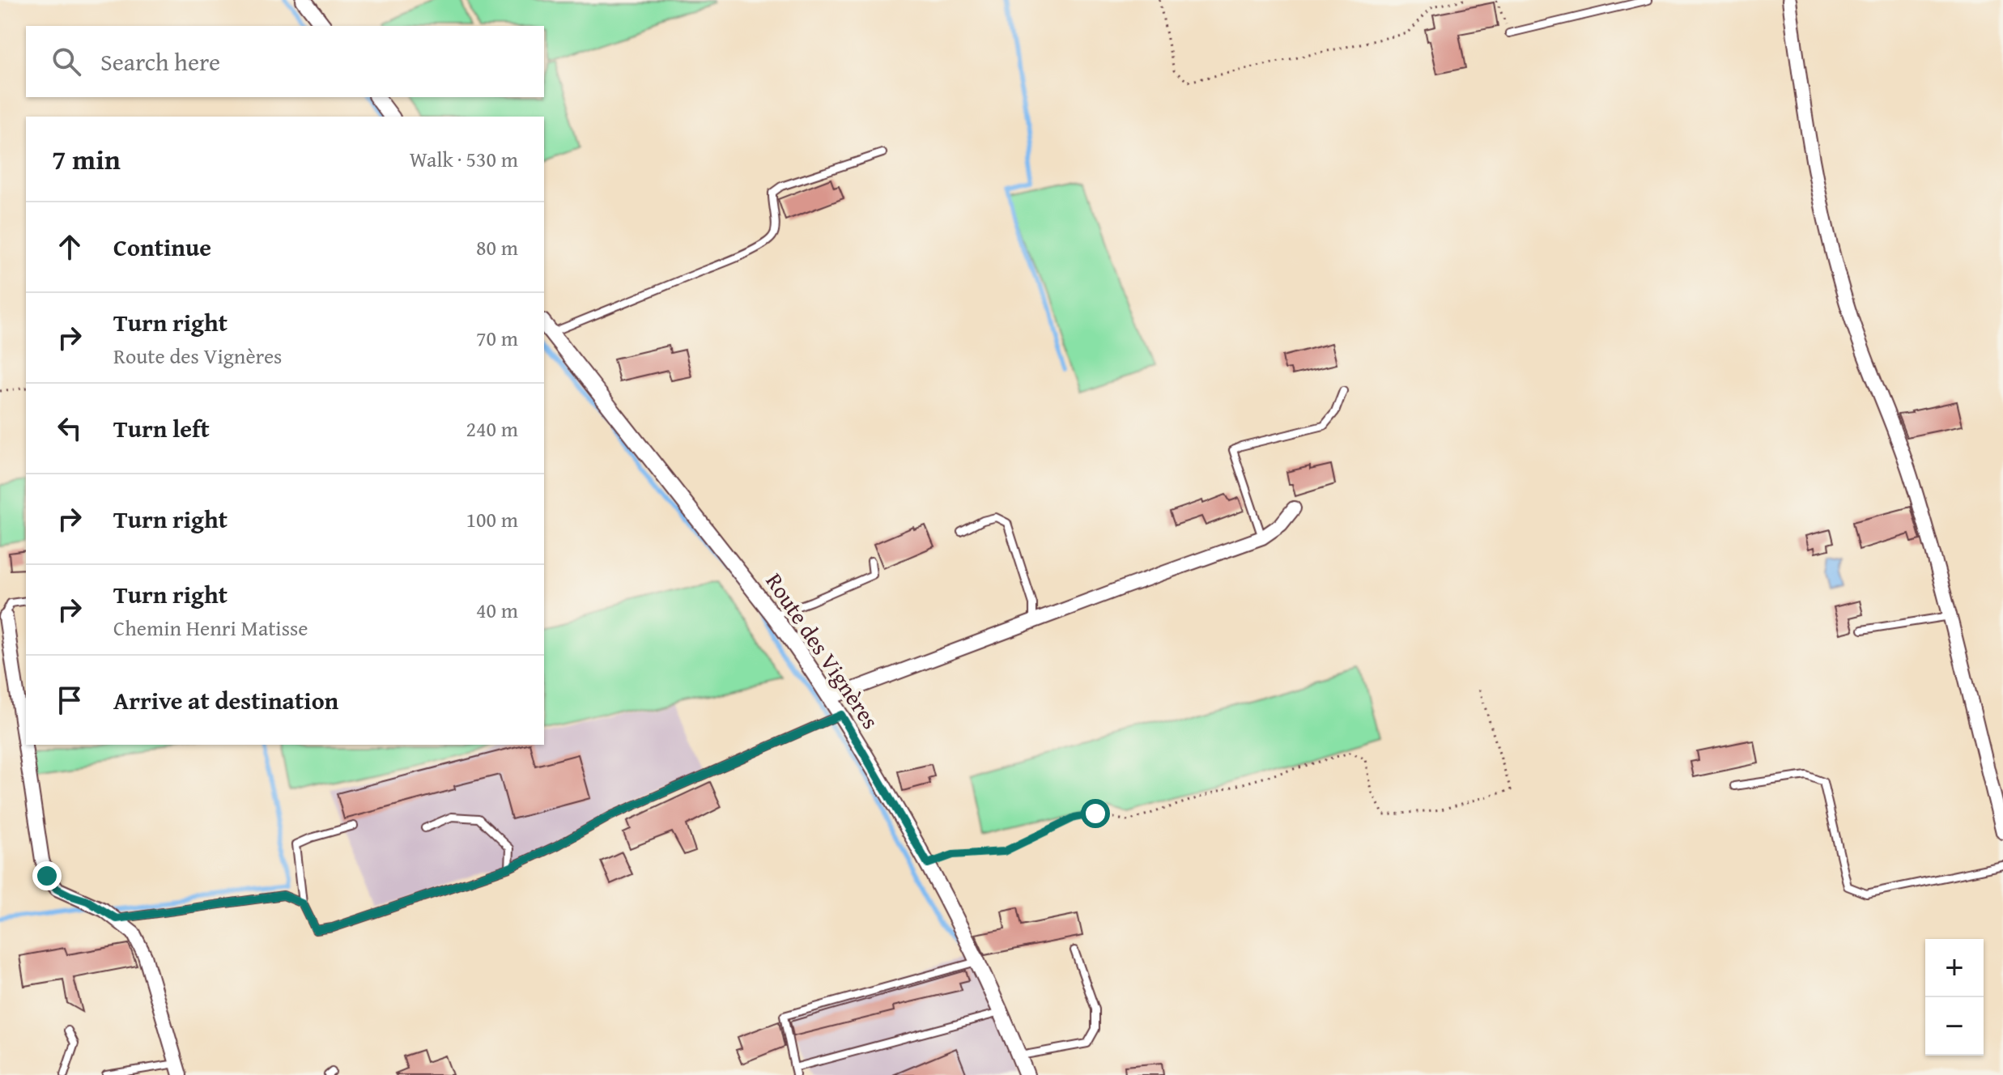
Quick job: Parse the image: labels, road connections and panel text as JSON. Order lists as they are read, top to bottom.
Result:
{
  "streets": {
    "street": ["Route des Vignères"]
  },
  "page": {
    "search": "Search here",
    "heading": ["7 min", "Walk · 530 m"],
    "list": [
      ["Continue", "80 m"],
      ["Turn right", "Route des Vignères", "70 m"],
      ["Turn left", "240 m"],
      ["Turn right", "100 m"],
      ["Turn right", "Chemin Henri Matisse", "40 m"],
      "Arrive at destination"
    ],
    "map_buttons": ["+", "−"]
  }
}
